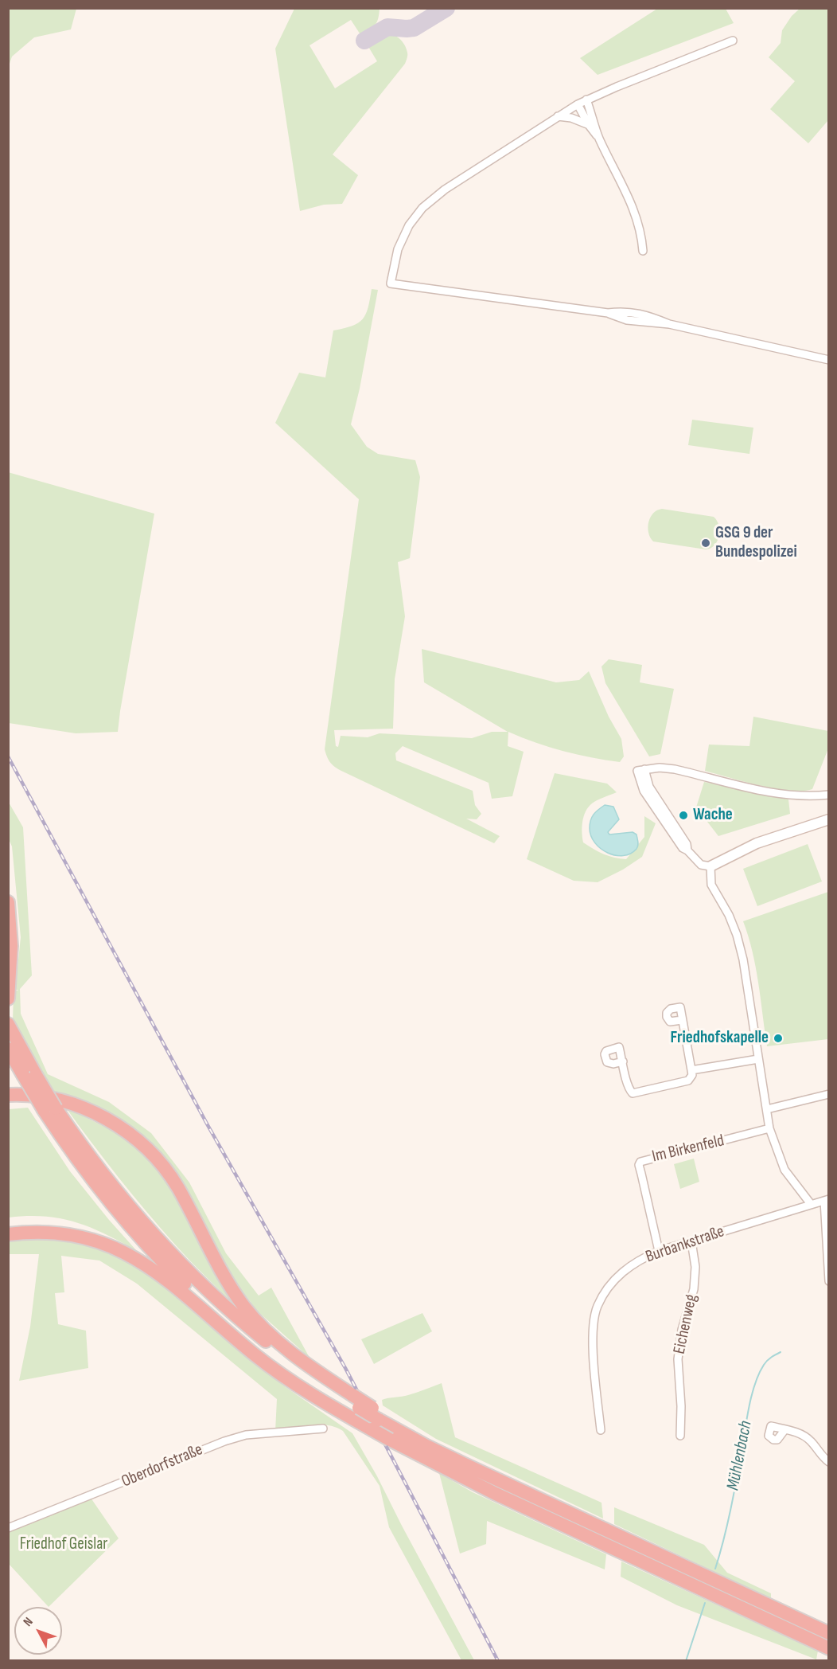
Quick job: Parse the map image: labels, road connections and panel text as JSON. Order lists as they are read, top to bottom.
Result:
{
  "streets": {
    "street": [
      "Im Birkenfeld",
      "Burbankstraße",
      "Eichenweg",
      "Oberdorfstraße"
    ]
  },
  "crossings": [
    ["Im Birkenfeld", "Burbankstraße"],
    ["Burbankstraße", "Eichenweg"]
  ],
  "water": ["Mühlenbach"],
  "parks": ["Friedhof Geislar"],
  "places": ["GSG 9 der Bundespolizei", "Wache", "Friedhofskapelle"],
  "north": "top left"
}
